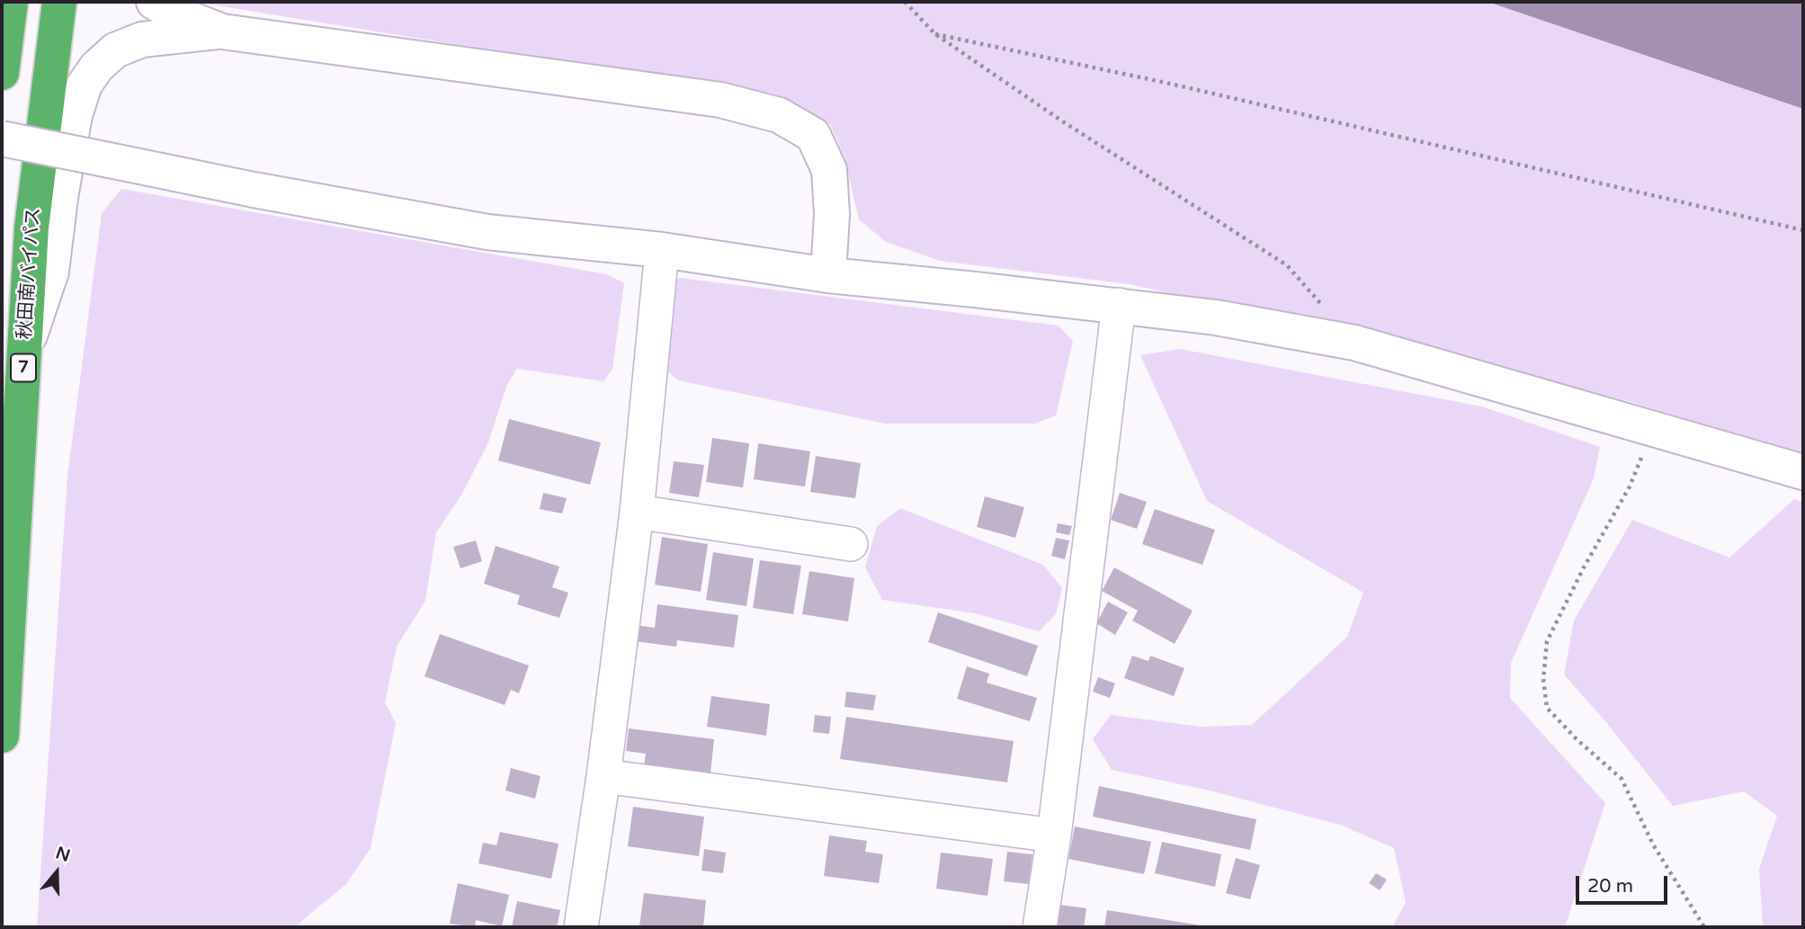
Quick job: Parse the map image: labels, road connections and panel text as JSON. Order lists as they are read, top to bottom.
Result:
{
  "streets": {
    "highway": ["秋田南バイパス", "7"]
  },
  "scale_bar": "20 m",
  "north": "top"
}
